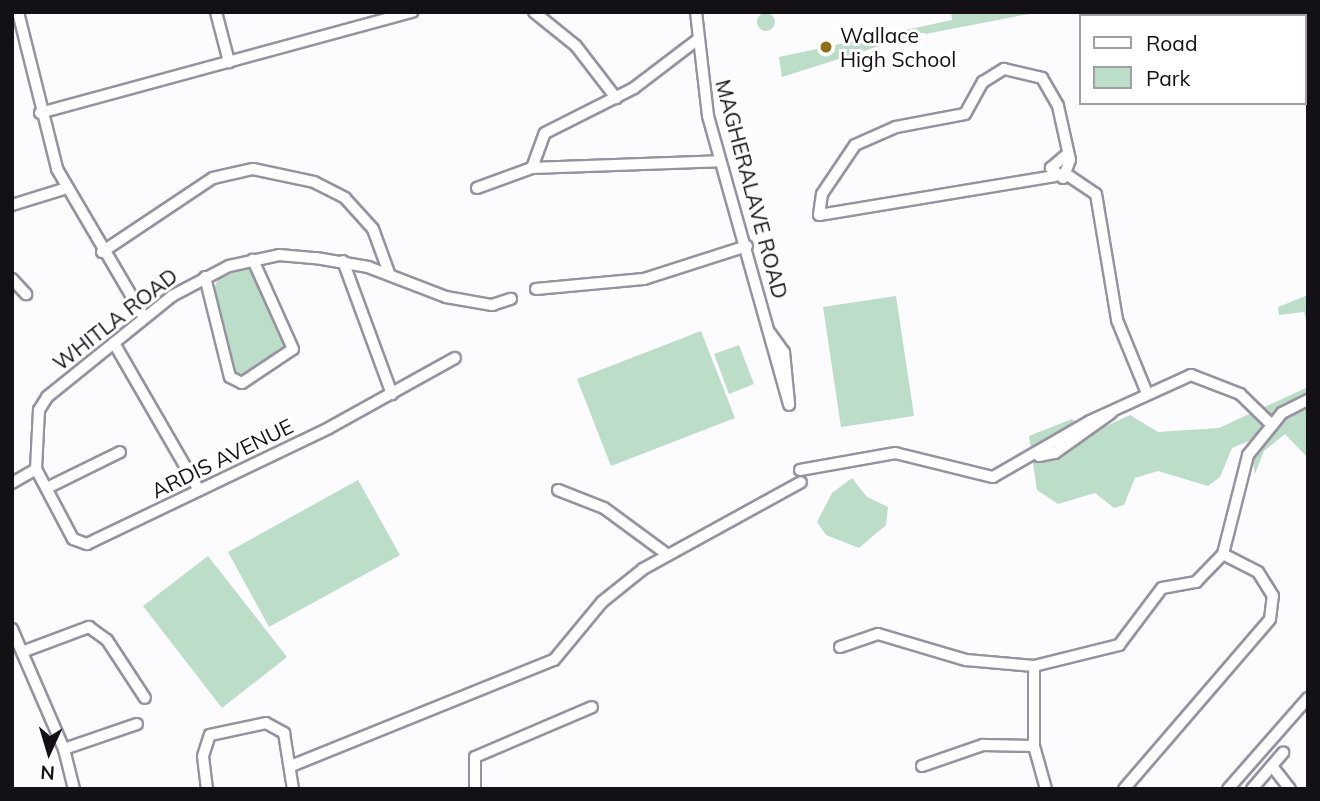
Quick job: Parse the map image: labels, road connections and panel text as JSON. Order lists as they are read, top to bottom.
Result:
{
  "streets": {
    "street": ["MAGHERALAVE ROAD", "WHITLA ROAD", "ARDIS AVENUE"]
  },
  "crossings": [
    ["WHITLA ROAD", "ARDIS AVENUE"]
  ],
  "places": ["Wallace High School"],
  "legend": ["Road", "Park"],
  "north": "bottom"
}
